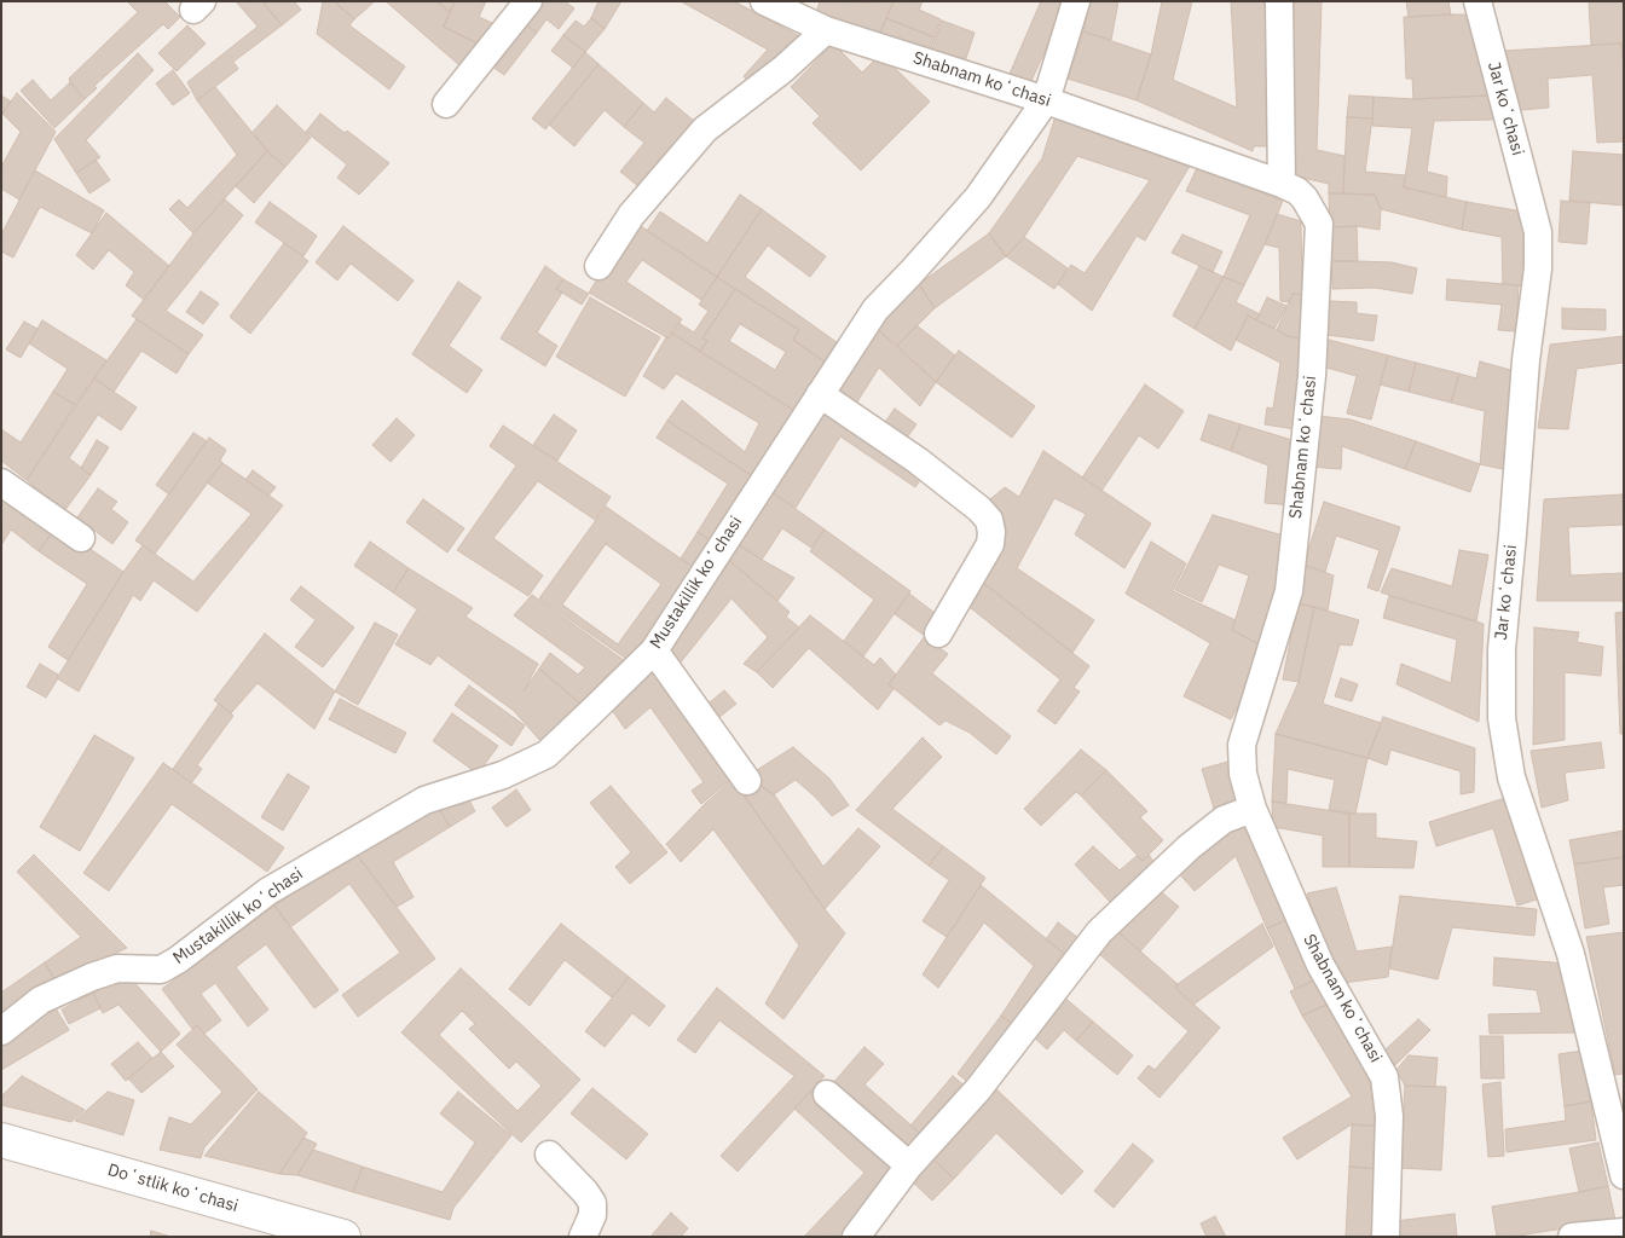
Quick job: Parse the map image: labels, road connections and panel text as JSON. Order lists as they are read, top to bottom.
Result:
{
  "streets": {
    "street": [
      "Shabnam koʻchasi",
      "Jar koʻchasi",
      "Mustakillik koʻchasi",
      "Doʻstlik koʻchasi"
    ]
  },
  "crossings": [
    ["Shabnam koʻchasi", "Mustakillik koʻchasi"]
  ]
}
